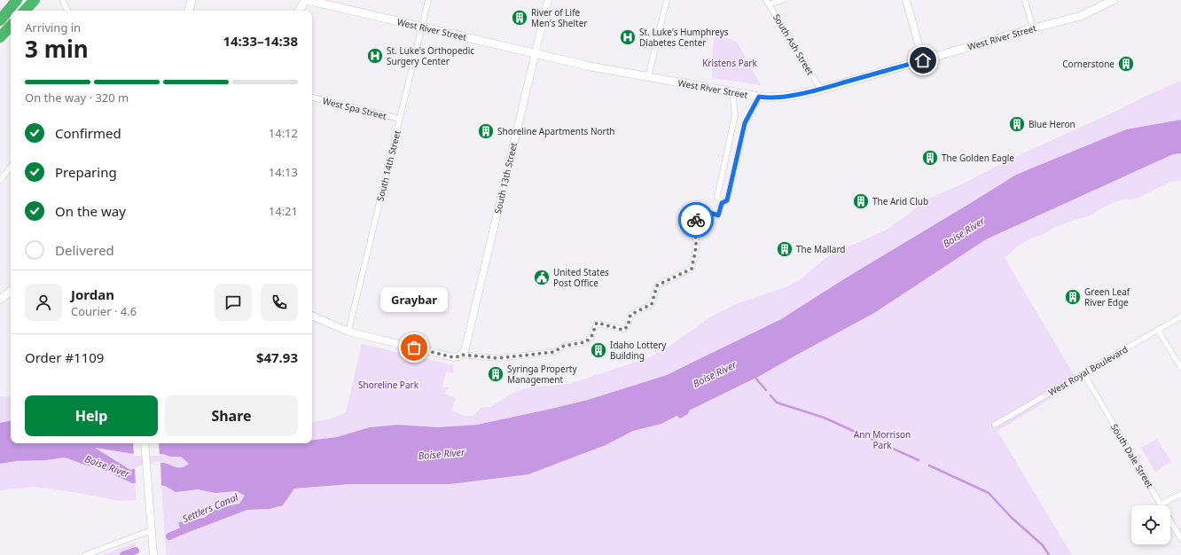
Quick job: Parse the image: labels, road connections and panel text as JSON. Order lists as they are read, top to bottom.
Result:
{
  "streets": {
    "main road": ["West River Street"],
    "street": [
      "South Ash Street",
      "West Spa Street",
      "South 14th Street",
      "South 13th Street",
      "West Royal Boulevard",
      "South Dale Street"
    ]
  },
  "crossings": [
    ["West River Street", "South Ash Street"],
    ["West River Street", "South 14th Street"],
    ["West River Street", "South 13th Street"],
    ["West Spa Street", "South 14th Street"],
    ["West Royal Boulevard", "South Dale Street"]
  ],
  "water": ["Boise River", "Settlers Canal"],
  "parks": ["Kristens Park", "Shoreline Park", "Ann Morrison Park"],
  "places": {
    "building": [
      "River of Life Men's Shelter",
      "Cornerstone",
      "Blue Heron",
      "Shoreline Apartments North",
      "The Golden Eagle",
      "The Arid Club",
      "The Mallard",
      "Green Leaf River Edge",
      "Idaho Lottery Building",
      "Syringa Property Management"
    ],
    "hospital": ["St. Luke's Humphreys Diabetes Center", "St. Luke's Orthopedic Surgery Center"],
    "public building": ["United States Post Office"],
    "other": ["Graybar"]
  },
  "page": {
    "heading": ["3 min", "Arriving in", "14:33–14:38"],
    "panel": [
      "Jordan",
      "Courier · 4.6",
      "Order #1109",
      "$47.93"
    ],
    "bar": "On the way · 320 m",
    "list": [
      ["Confirmed", "14:12"],
      ["Preparing", "14:13"],
      ["On the way", "14:21"],
      "Delivered"
    ],
    "bubble": "Graybar",
    "buttons": ["Help", "Share"]
  }
}
